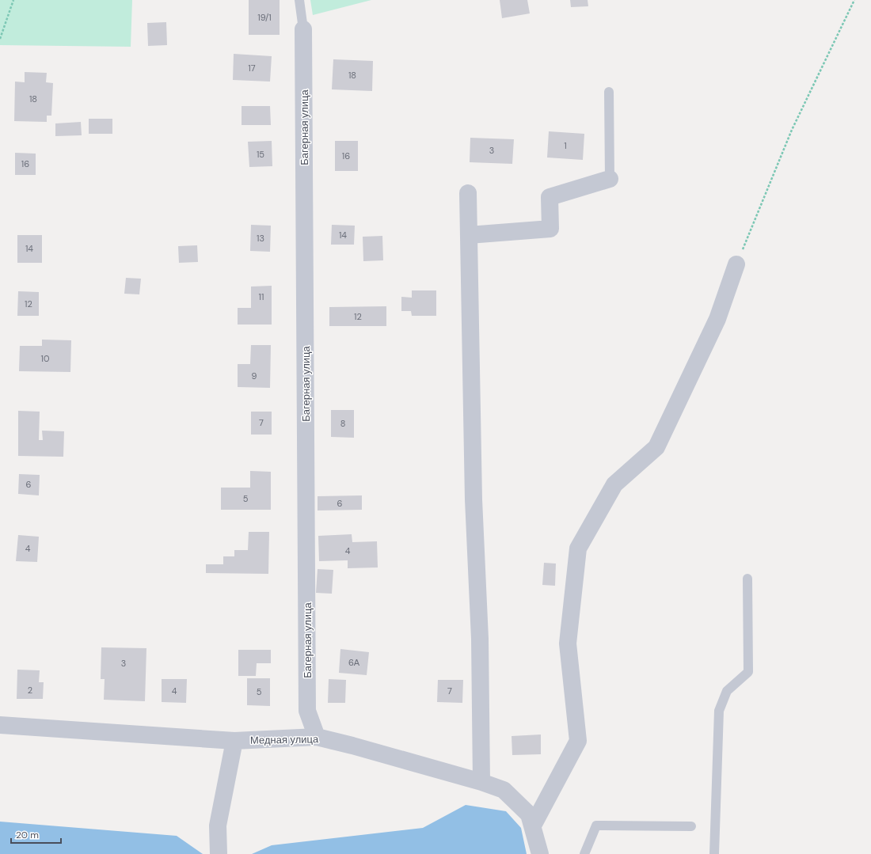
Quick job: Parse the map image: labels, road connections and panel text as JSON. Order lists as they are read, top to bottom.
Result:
{
  "streets": {
    "street": ["Багерная улица", "Медная улица"]
  },
  "crossings": [
    ["Багерная улица", "Медная улица"]
  ],
  "house_numbers": [
    "19/1",
    "17",
    "18",
    "18",
    "1",
    "3",
    "15",
    "16",
    "16",
    "14",
    "13",
    "14",
    "11",
    "12",
    "12",
    "10",
    "9",
    "7",
    "8",
    "6",
    "5",
    "6",
    "4",
    "4",
    "6А",
    "3",
    "2",
    "4",
    "7",
    "5"
  ],
  "scale_bar": "20 m"
}
